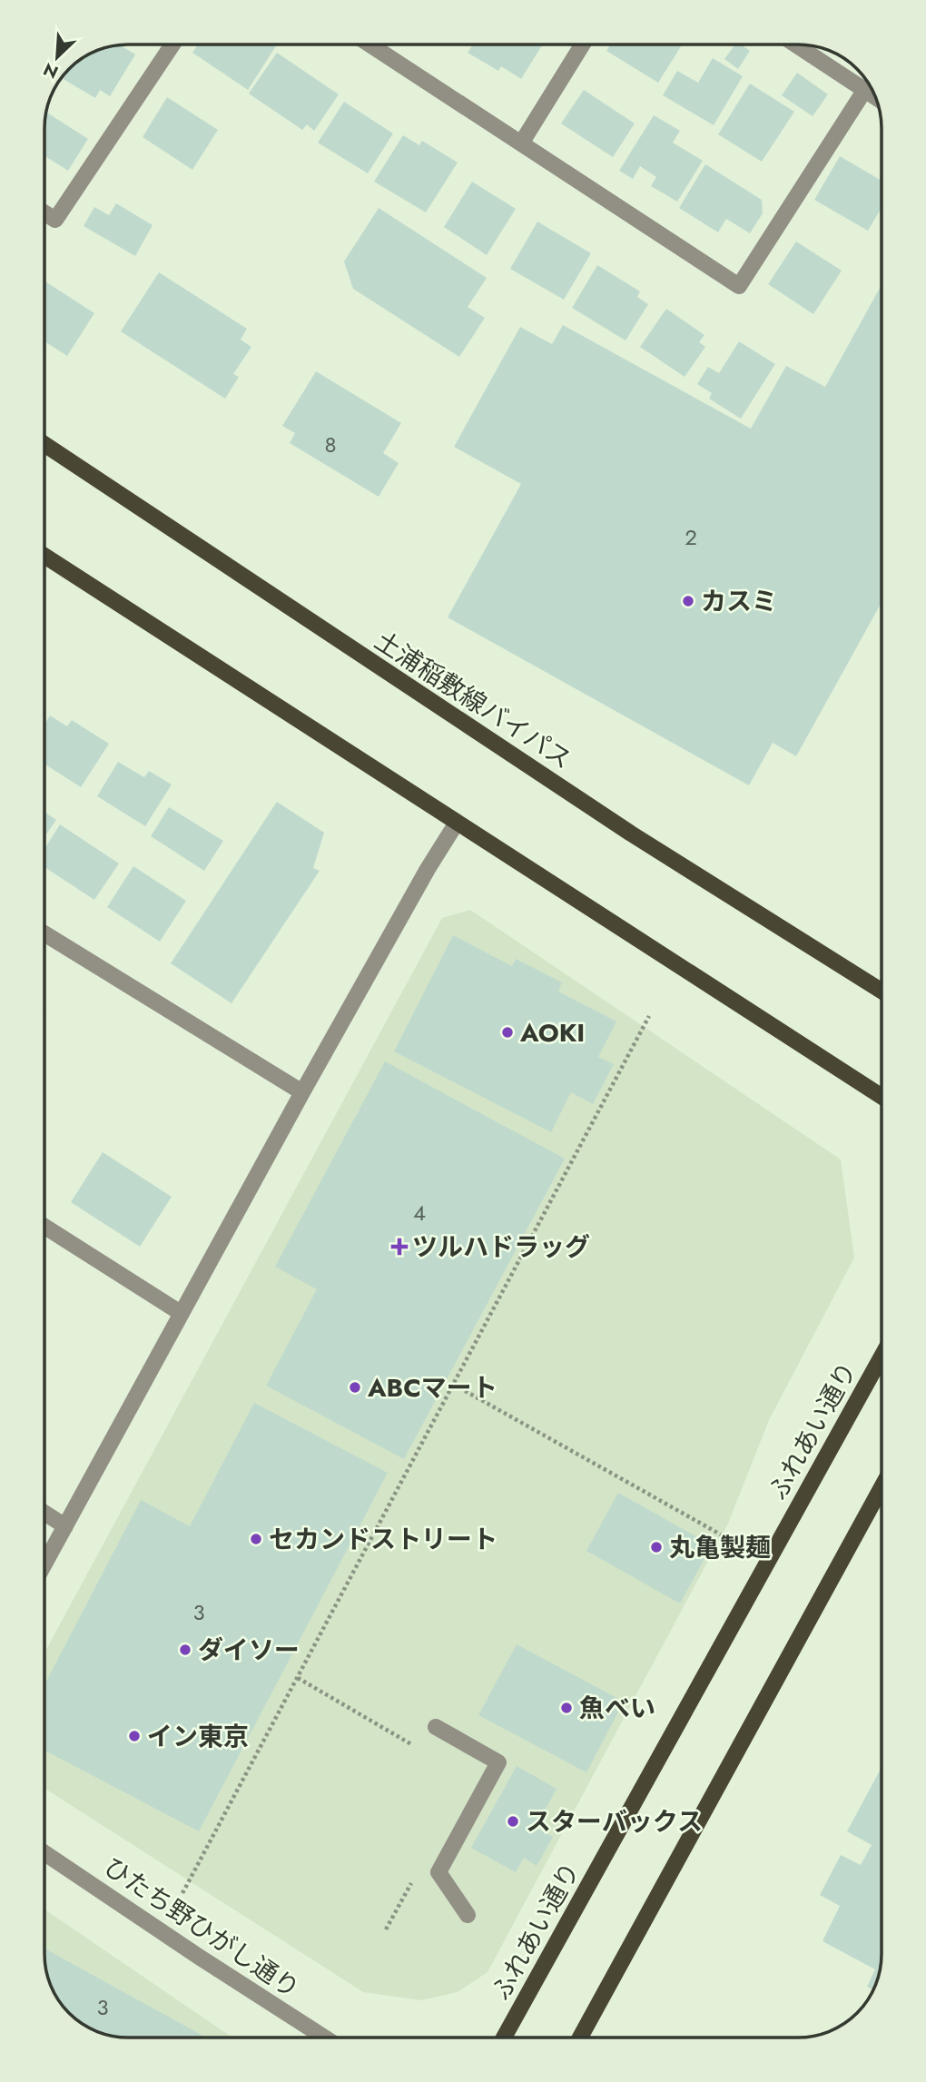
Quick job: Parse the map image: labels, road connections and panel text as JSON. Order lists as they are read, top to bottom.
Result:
{
  "streets": {
    "main road": ["土浦稲敷線バイパス", "ふれあい通り"],
    "street": ["ひたち野ひがし通り"]
  },
  "places": {
    "other": [
      "カスミ",
      "AOKI",
      "ABCマート",
      "セカンドストリート",
      "丸亀製麺",
      "ダイソー",
      "魚べい",
      "イン東京",
      "スターバックス"
    ],
    "health": ["ツルハドラッグ"]
  },
  "house_numbers": [
    "8",
    "2",
    "4",
    "3",
    "3"
  ],
  "north": "bottom left"
}
